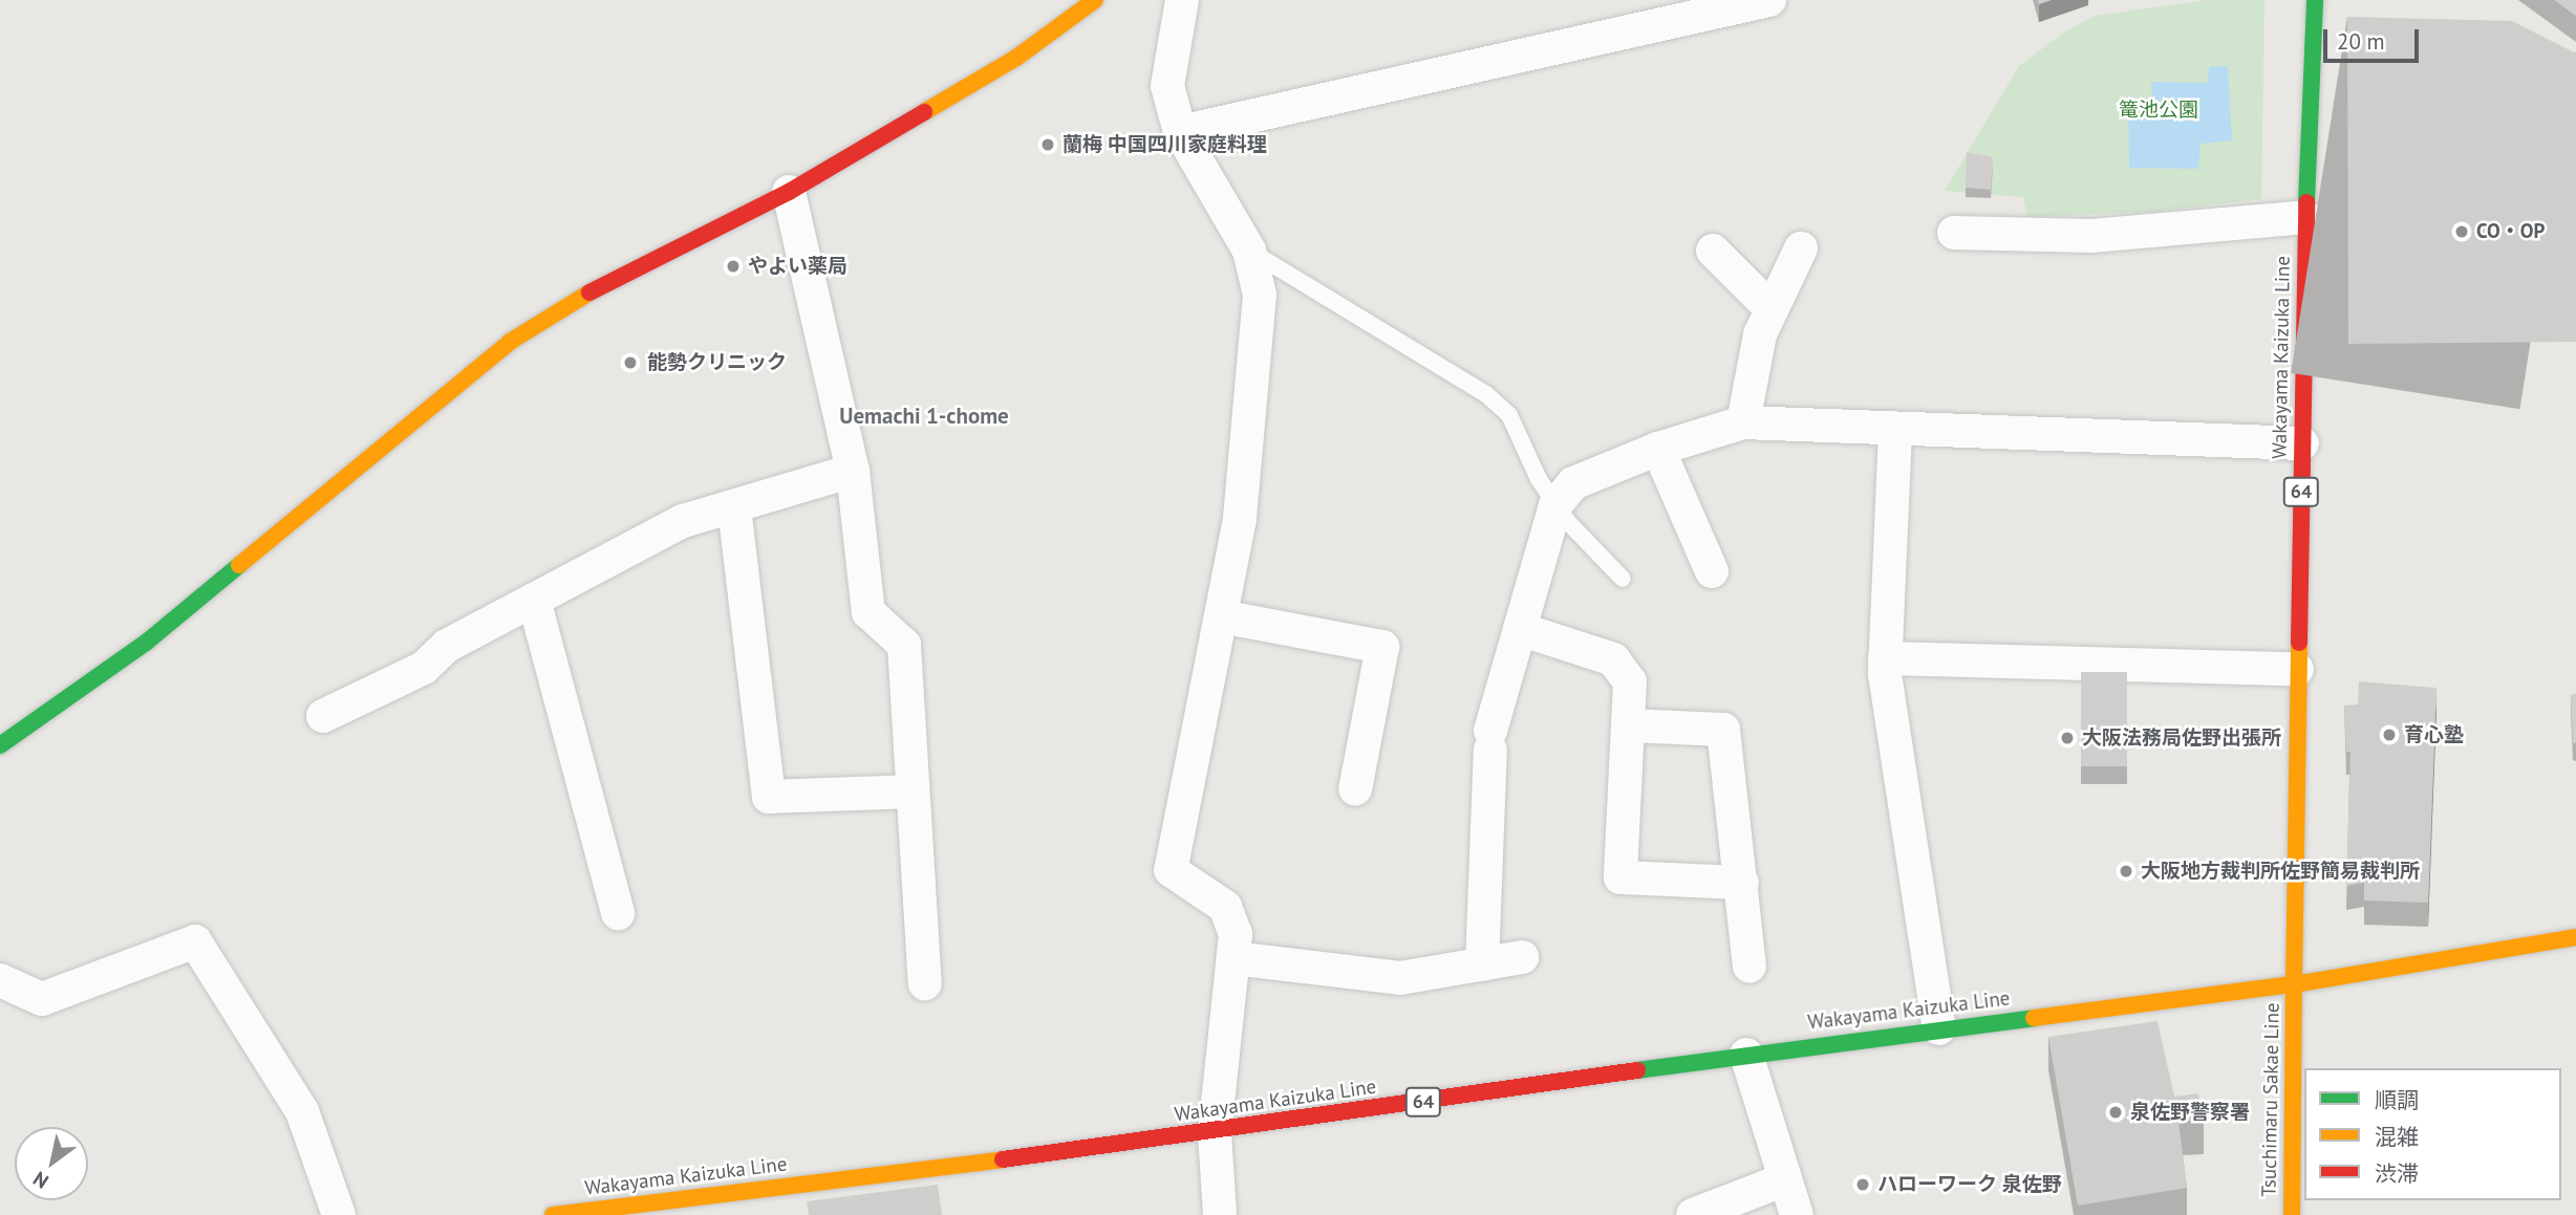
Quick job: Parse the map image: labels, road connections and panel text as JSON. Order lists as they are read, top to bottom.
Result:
{
  "streets": {
    "main road": ["Wakayama Kaizuka Line", "64", "Tsuchimaru Sakae Line"]
  },
  "crossings": [
    ["Wakayama Kaizuka Line", "Tsuchimaru Sakae Line"]
  ],
  "districts": ["Uemachi 1-chome"],
  "parks": ["篭池公園"],
  "places": [
    "蘭梅 中国四川家庭料理",
    "CO・OP",
    "やよい薬局",
    "能勢クリニック",
    "育心塾",
    "大阪法務局佐野出張所",
    "大阪地方裁判所佐野簡易裁判所",
    "泉佐野警察署",
    "ハローワーク 泉佐野"
  ],
  "legend": ["順調", "混雑", "渋滞"],
  "scale_bar": "20 m",
  "north": "bottom left"
}
